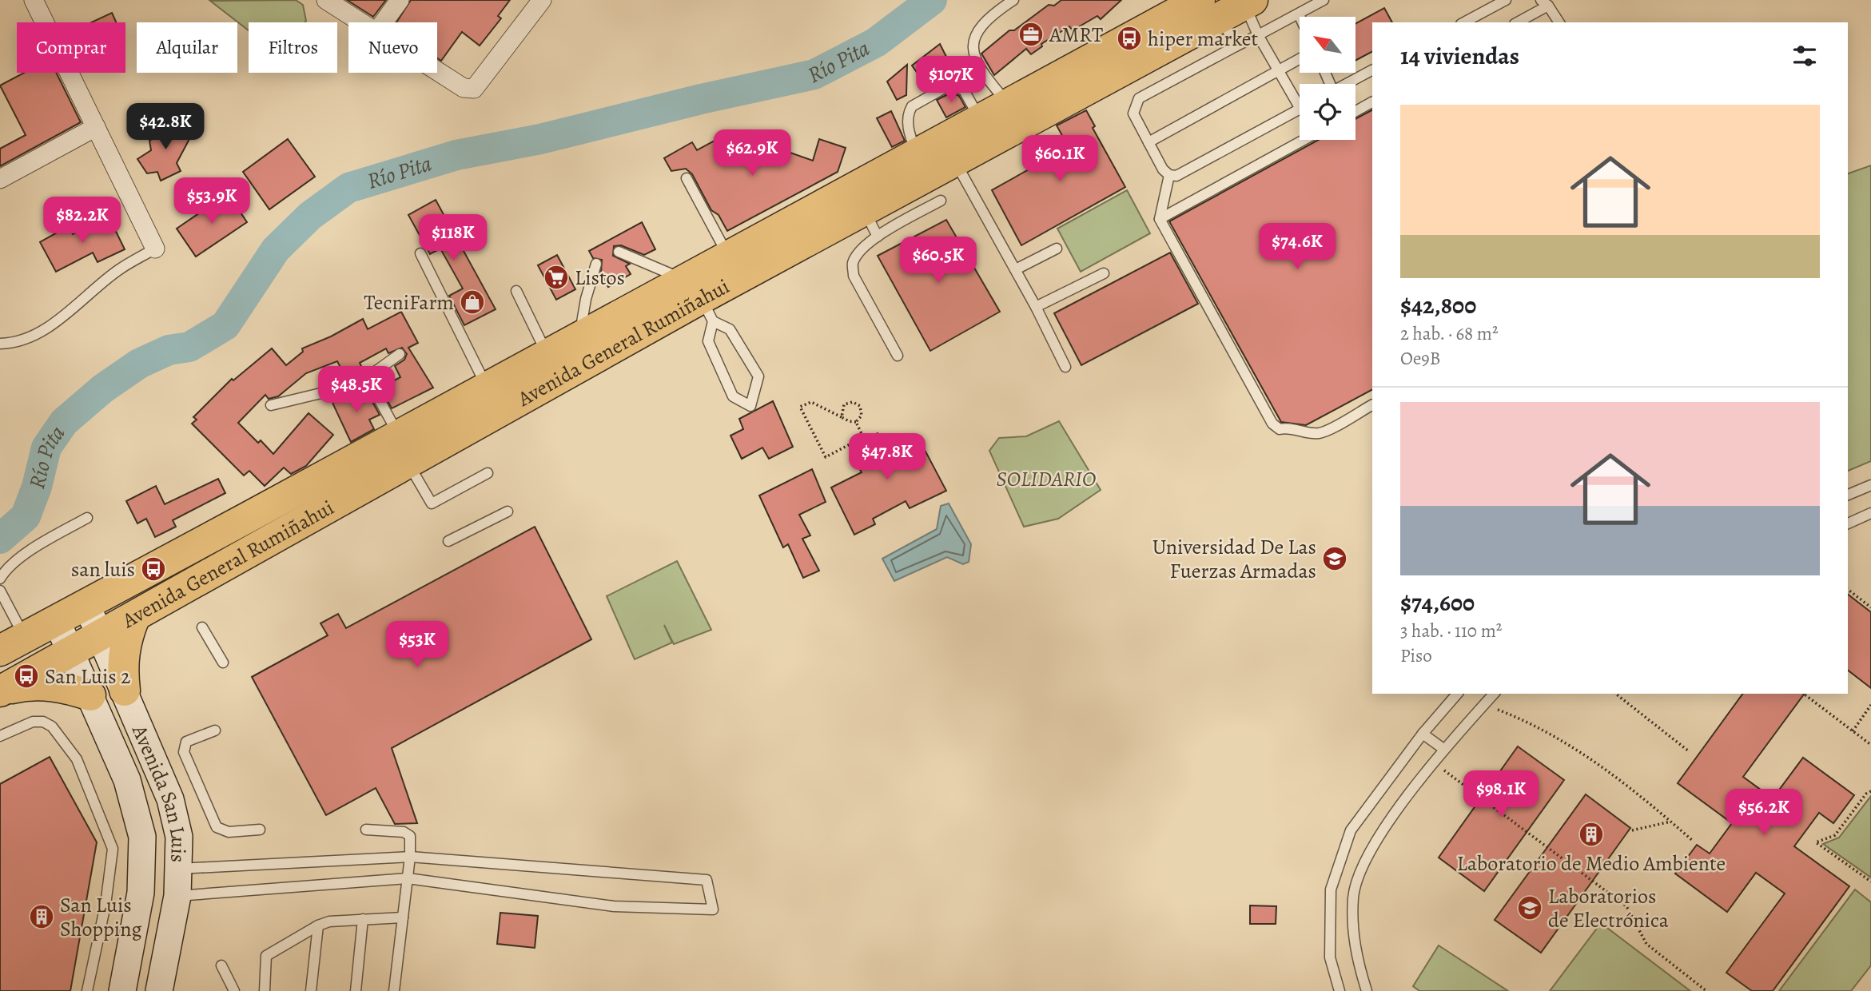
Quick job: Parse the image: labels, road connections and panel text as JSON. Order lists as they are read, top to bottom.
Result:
{
  "streets": {
    "highway": ["Avenida General Rumiñahui"],
    "main road": ["Avenida San Luis"]
  },
  "crossings": [
    ["Avenida General Rumiñahui", "Avenida San Luis"]
  ],
  "water": ["Río Pita"],
  "parks": ["SOLIDARIO"],
  "places": {
    "office": ["AMRT"],
    "bus stop": ["hiper market", "san luis", "San Luis 2"],
    "supermarket": ["Listos"],
    "shop": ["TecniFarm"],
    "school or university": ["Universidad De Las Fuerzas Armadas", "Laboratorios de Electrónica"],
    "building": ["Laboratorio de Medio Ambiente", "San Luis Shopping"]
  },
  "north": "top left",
  "page": {
    "chip": [
      "Comprar",
      "Alquilar",
      "Filtros",
      "Nuevo"
    ],
    "heading": "14 viviendas",
    "price": [
      "$107K",
      "$42.8K",
      "$62.9K",
      "$60.1K",
      "$53.9K",
      "$82.2K",
      "$118K",
      "$74.6K",
      "$60.5K",
      "$48.5K",
      "$47.8K",
      "$53K",
      "$98.1K",
      "$56.2K"
    ],
    "list": [
      {
        "name": "$42,800",
        "note": "2 hab. · 68 m² · Oe9B"
      },
      {
        "name": "$74,600",
        "note": "3 hab. · 110 m² · Piso"
      }
    ]
  }
}
